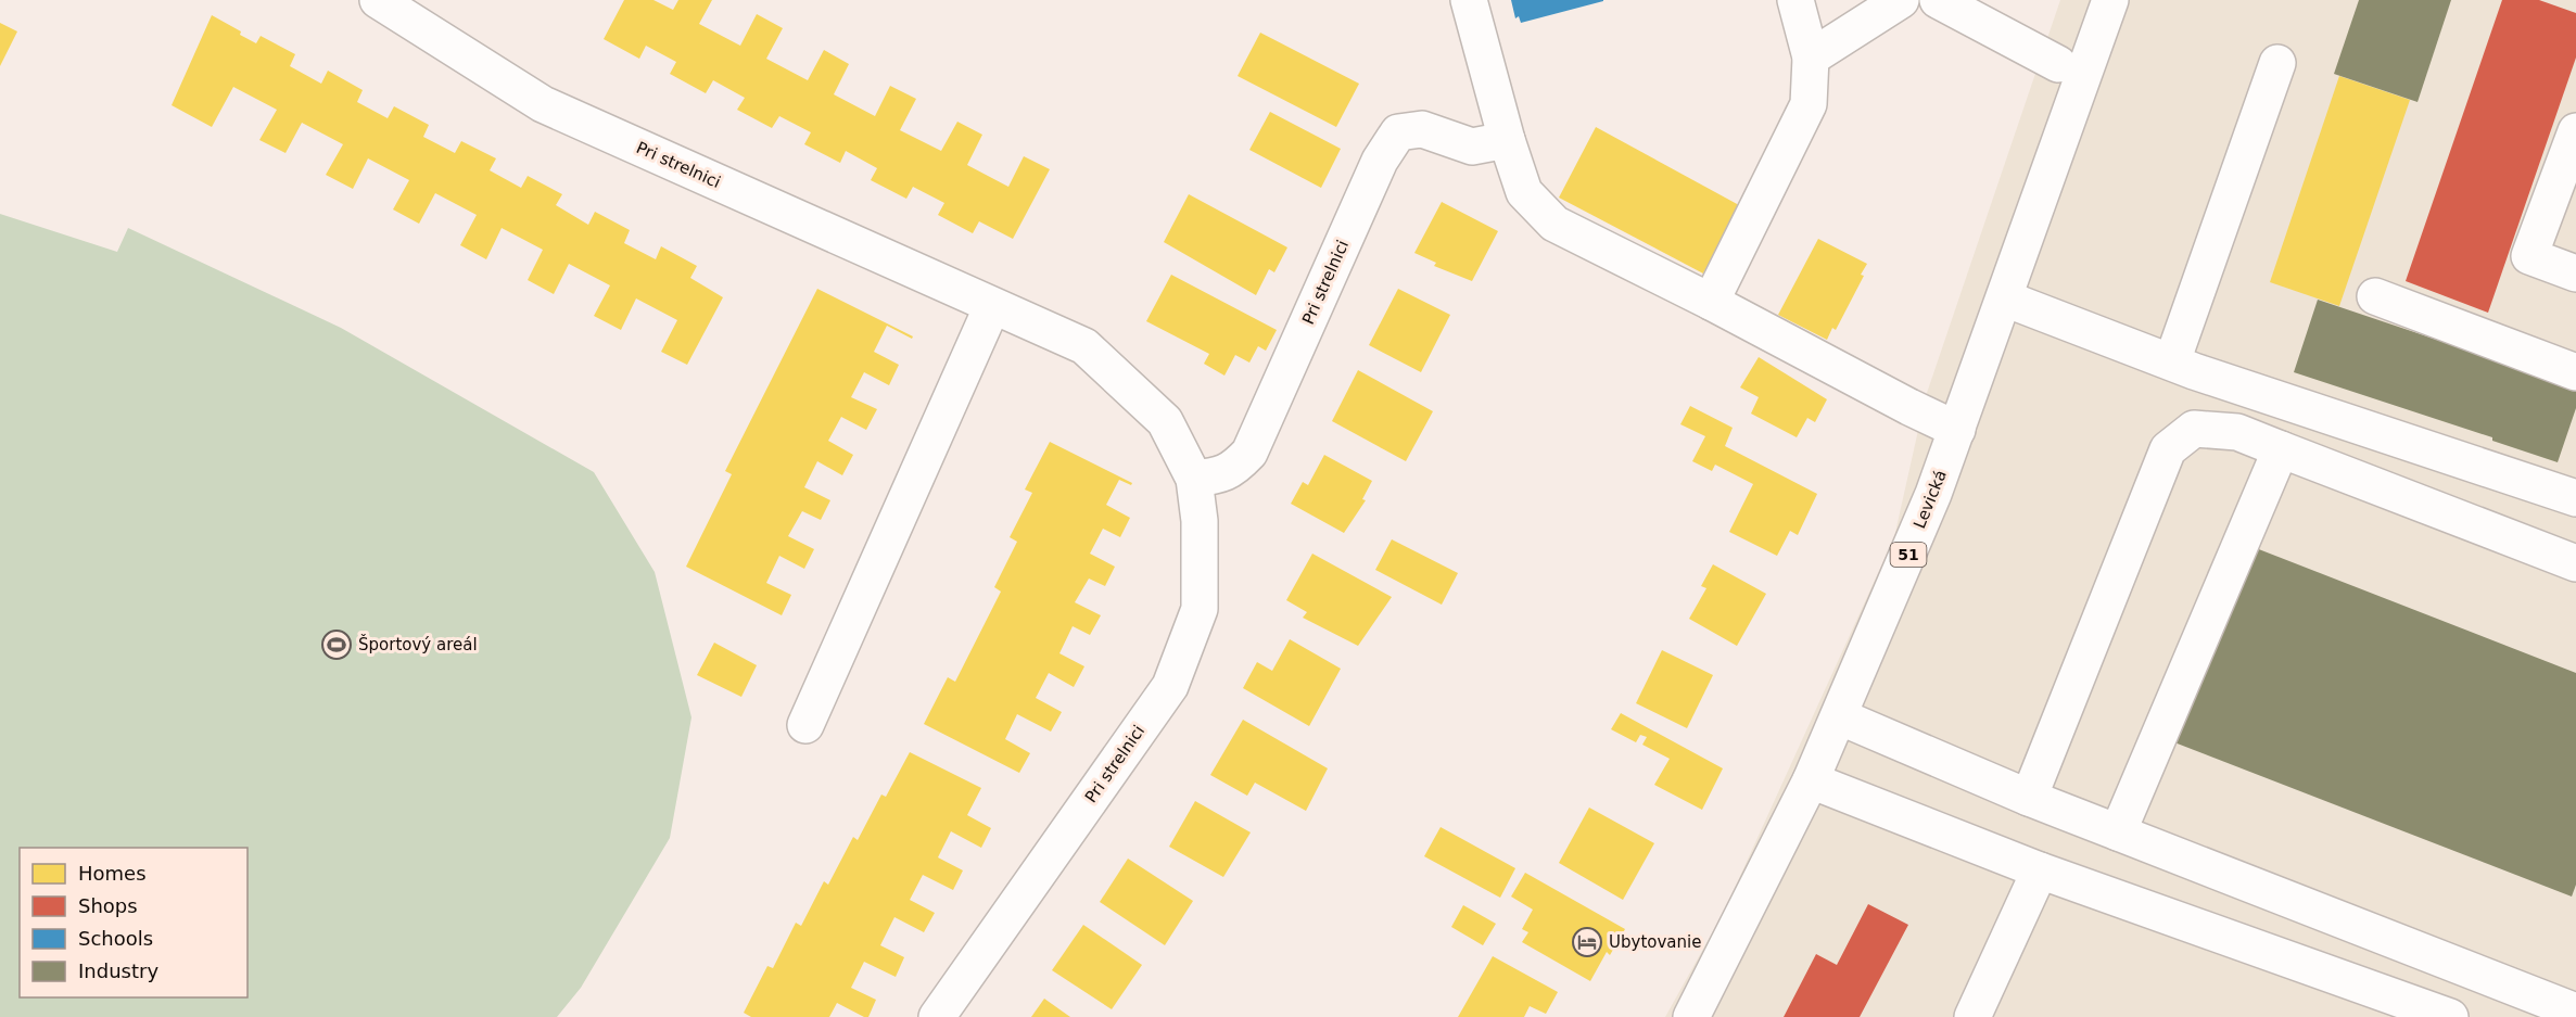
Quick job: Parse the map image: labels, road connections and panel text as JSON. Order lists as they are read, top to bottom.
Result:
{
  "streets": {
    "street": ["Pri strelnici", "Levická", "51"]
  },
  "places": {
    "sports": ["Športový areál"],
    "hotel": ["Ubytovanie"]
  },
  "legend": [
    "Homes",
    "Shops",
    "Schools",
    "Industry"
  ]
}
